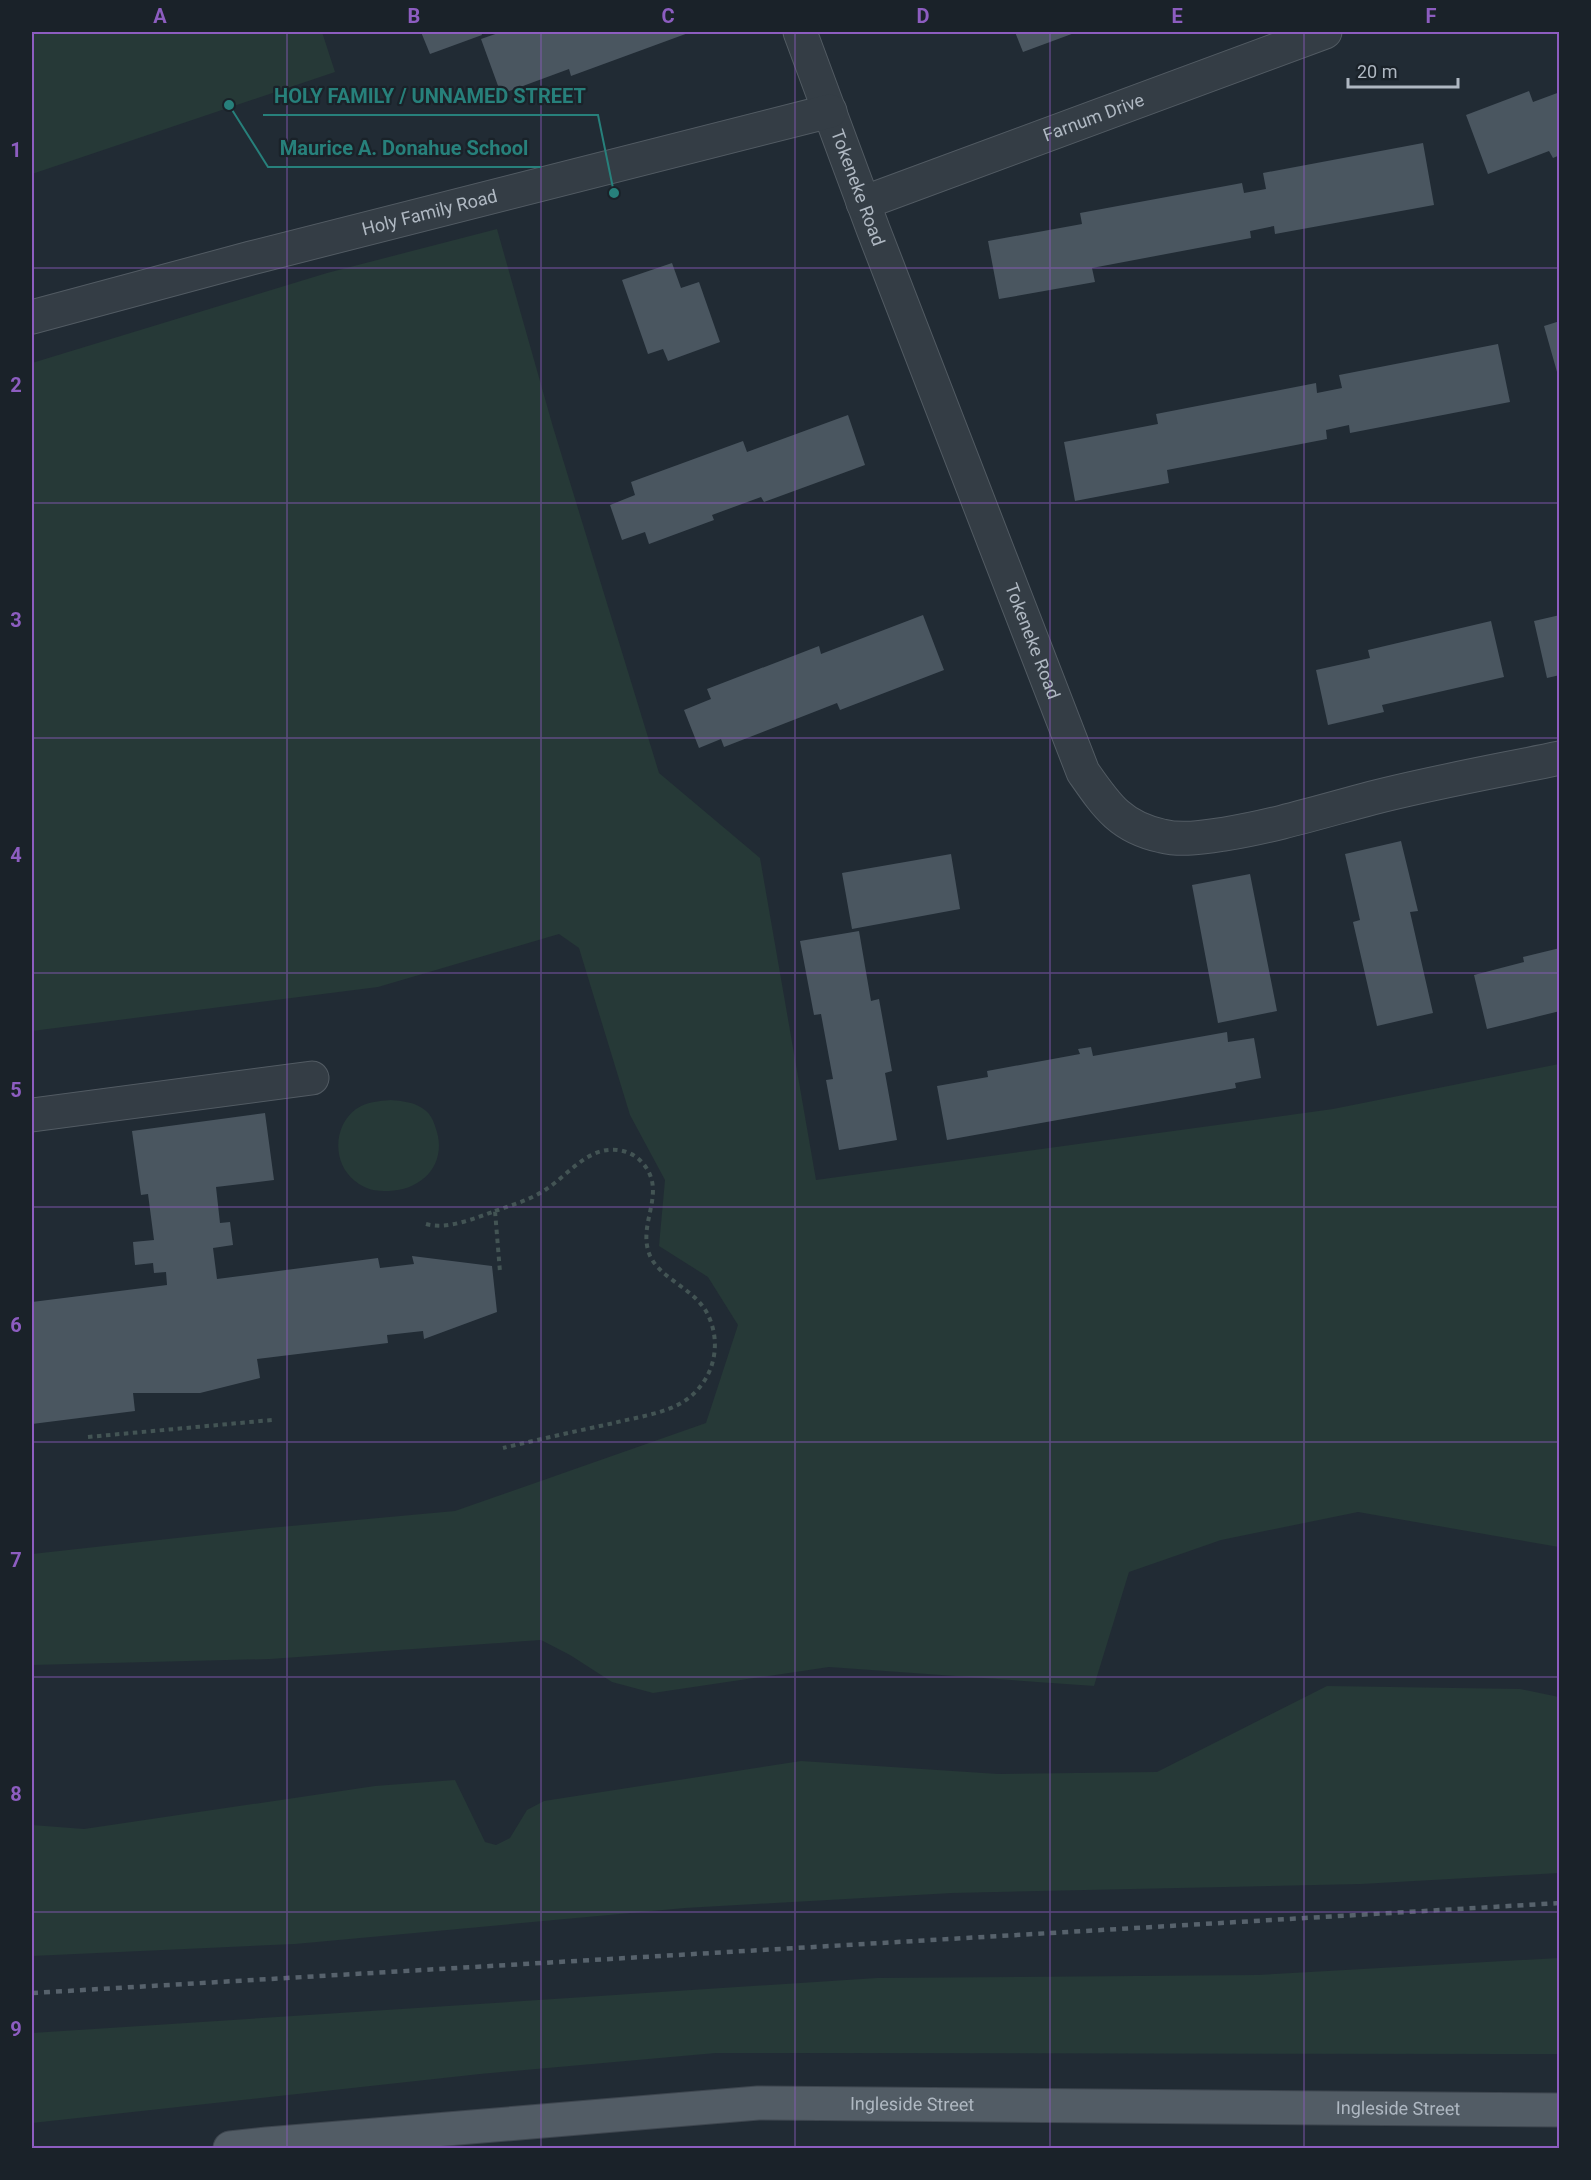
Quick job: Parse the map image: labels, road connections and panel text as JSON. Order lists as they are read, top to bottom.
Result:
{
  "streets": {
    "main road": ["Ingleside Street"],
    "street": ["Farnum Drive", "Tokeneke Road", "Holy Family Road"]
  },
  "crossings": [
    ["Farnum Drive", "Tokeneke Road"],
    ["Tokeneke Road", "Holy Family Road"]
  ],
  "places": ["Maurice A. Donahue School", "HOLY FAMILY / UNNAMED STREET"],
  "scale_bar": "20 m",
  "grid": {
    "columns": [
      "A",
      "B",
      "C",
      "D",
      "E",
      "F"
    ],
    "rows": [
      "1",
      "2",
      "3",
      "4",
      "5",
      "6",
      "7",
      "8",
      "9"
    ]
  }
}
